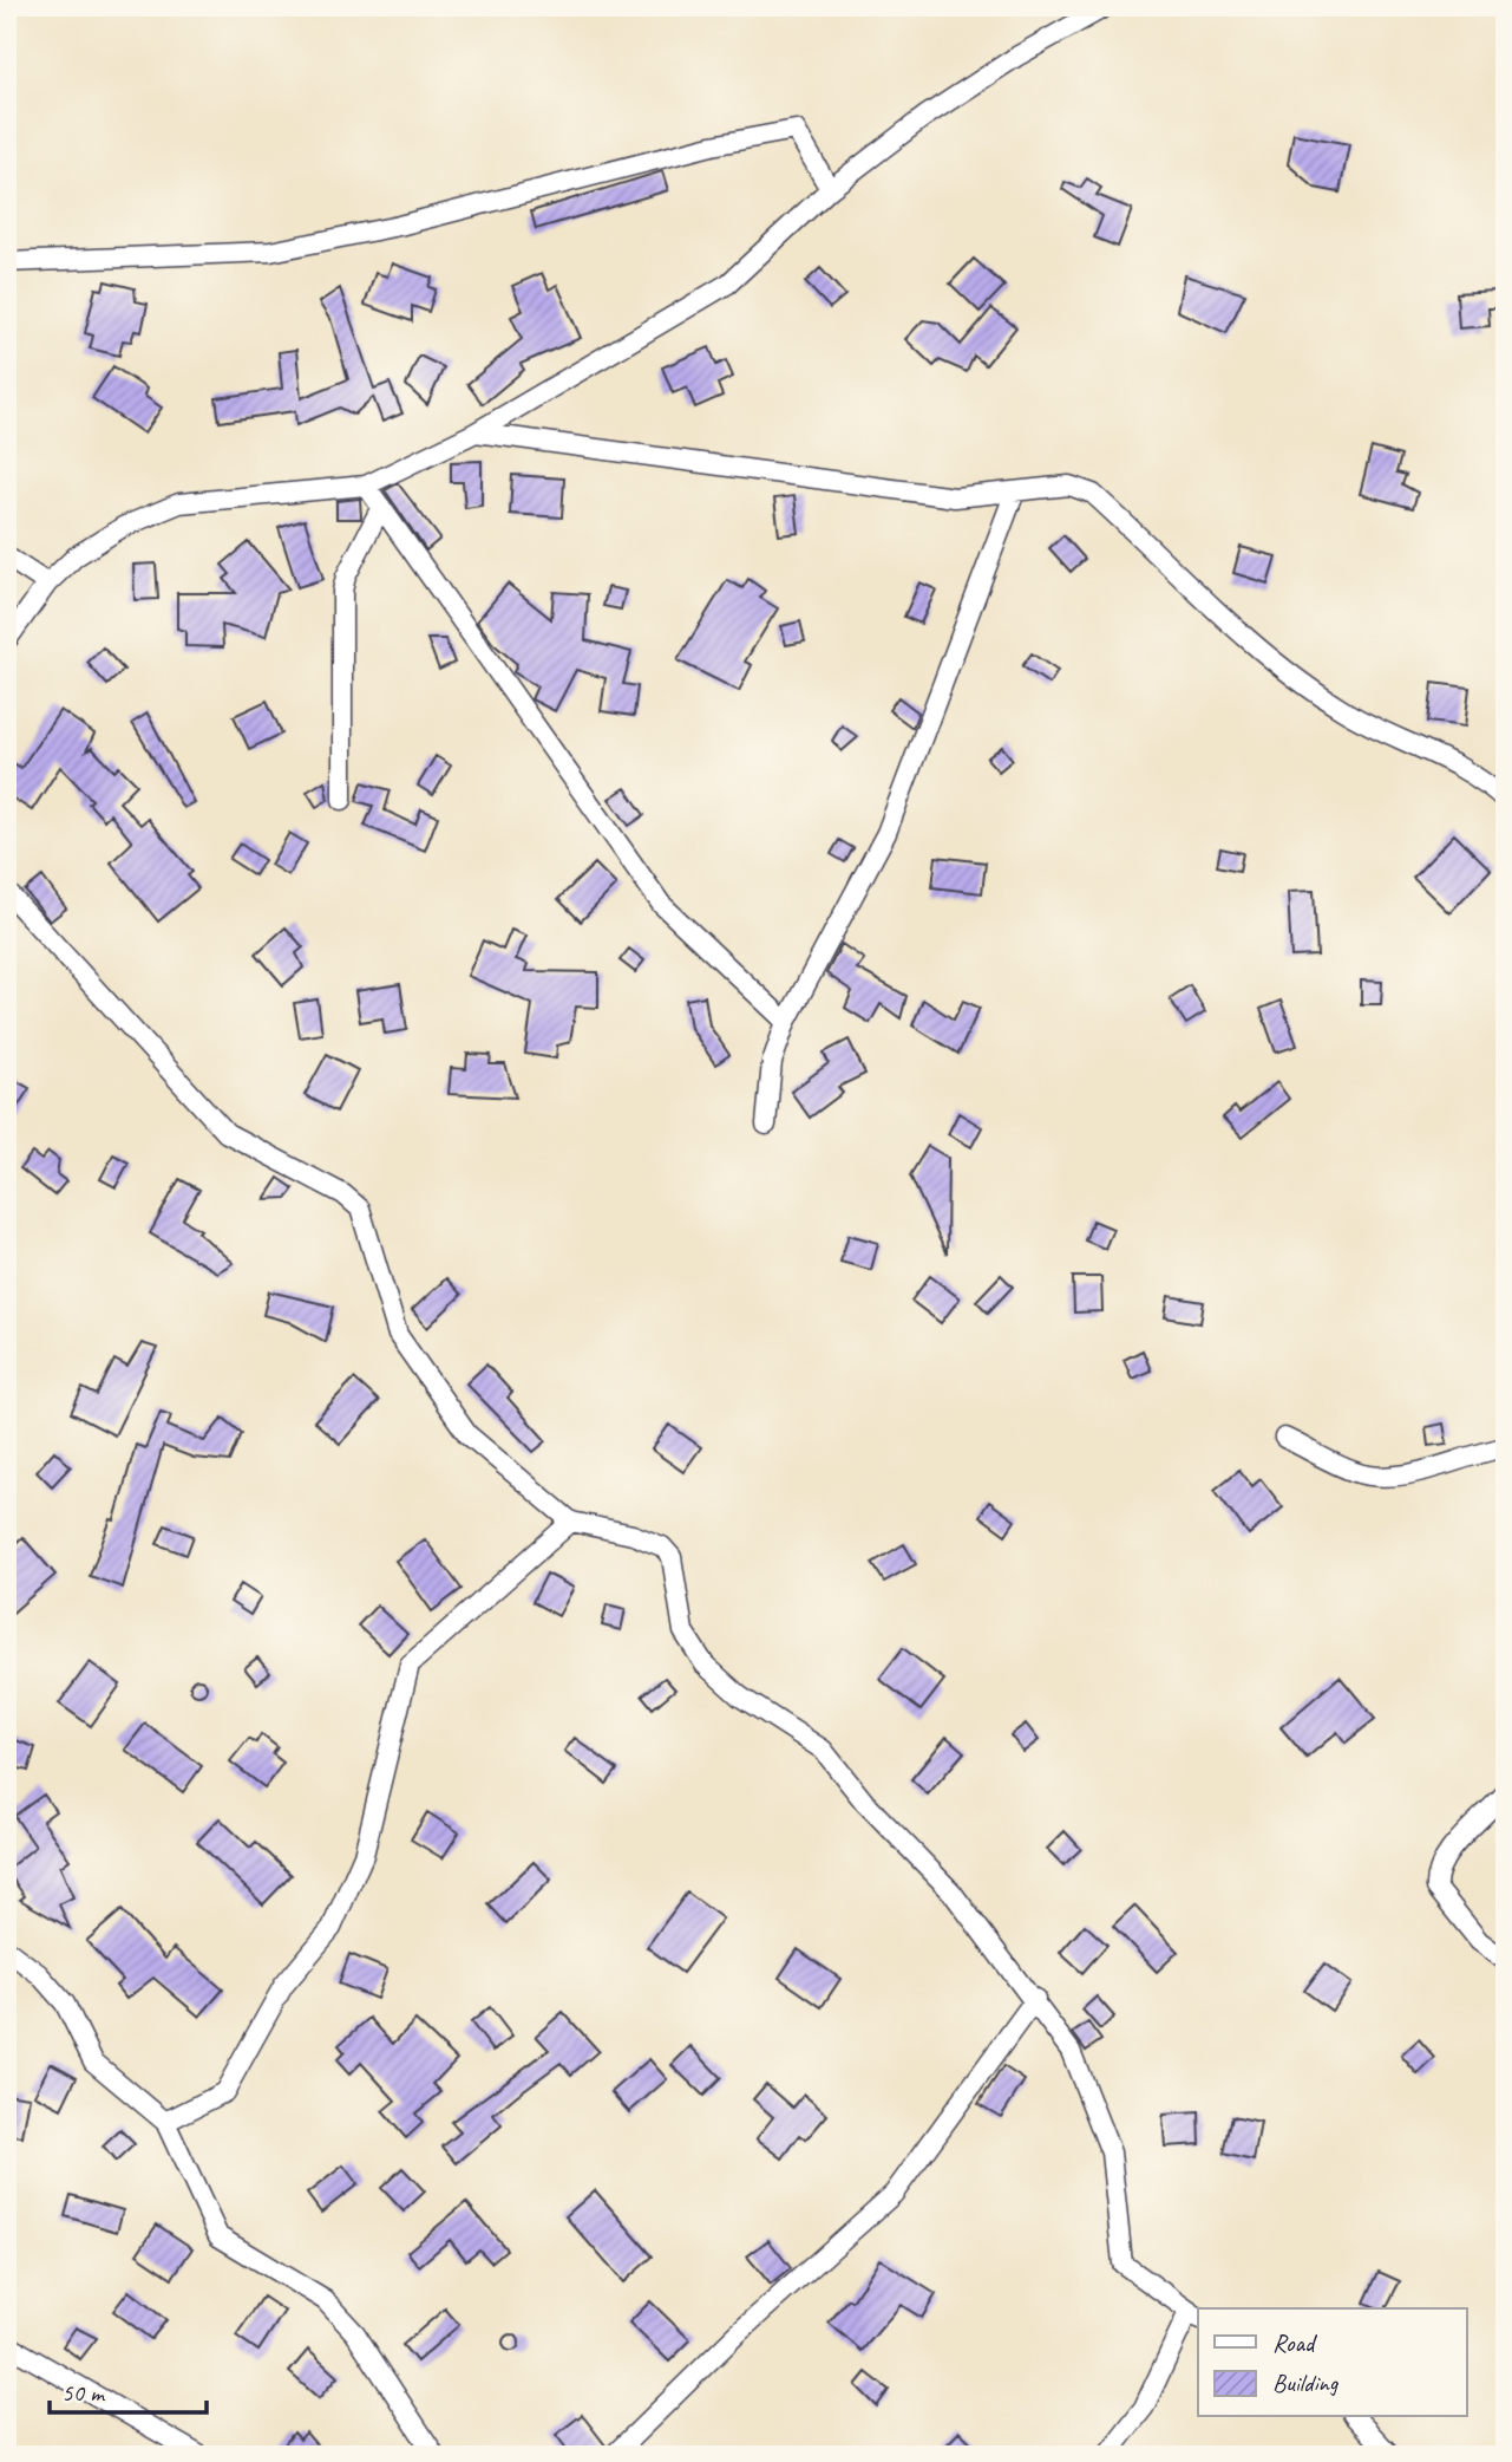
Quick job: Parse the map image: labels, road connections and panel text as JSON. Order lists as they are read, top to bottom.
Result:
{
  "legend": ["Road", "Building"],
  "scale_bar": "50 m"
}
